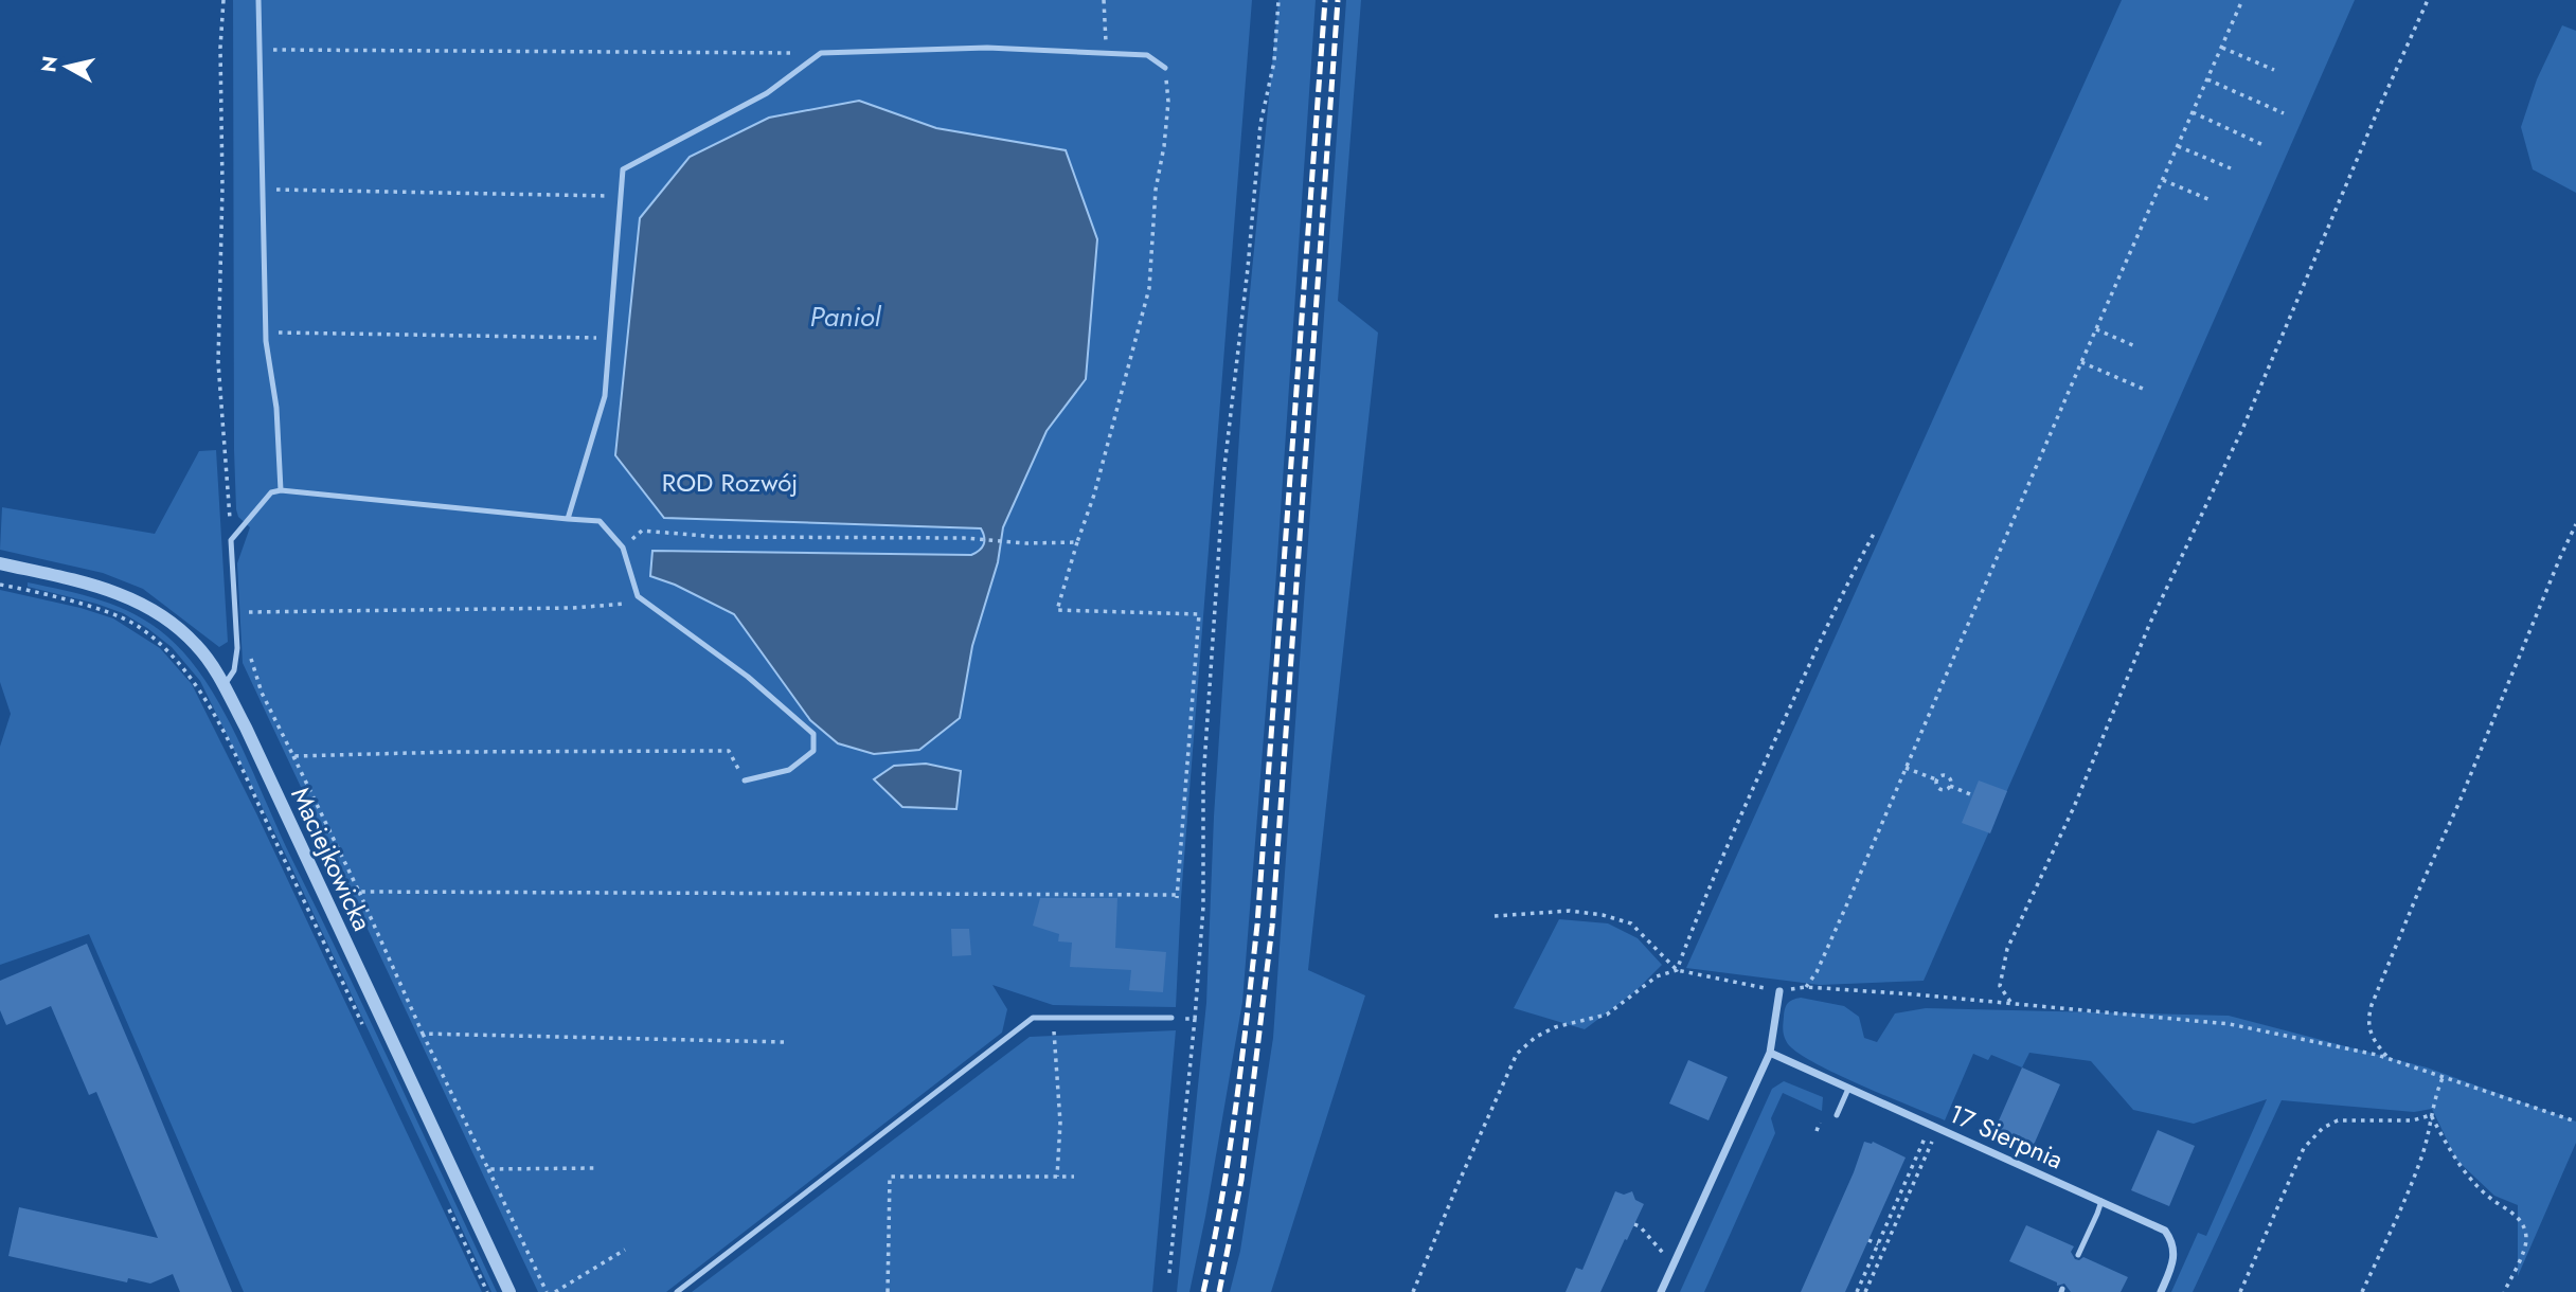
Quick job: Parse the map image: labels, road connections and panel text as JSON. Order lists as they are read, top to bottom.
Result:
{
  "streets": {
    "street": ["Maciejkowicka", "17 Sierpnia"]
  },
  "water": ["Paniol"],
  "parks": ["ROD Rozwój"],
  "north": "left"
}
